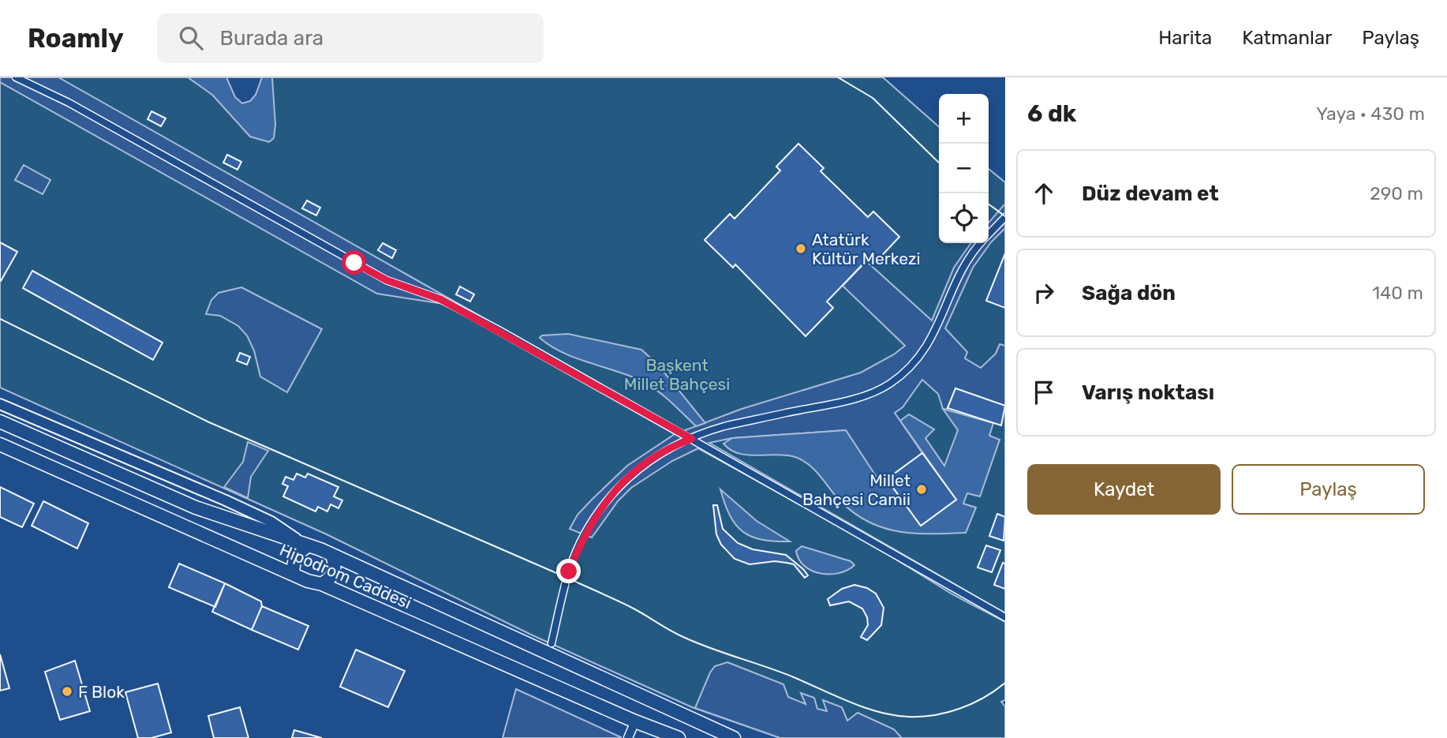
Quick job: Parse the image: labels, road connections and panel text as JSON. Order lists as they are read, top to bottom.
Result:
{
  "streets": {
    "main road": ["Hipodrom Caddesi"]
  },
  "parks": ["Başkent Millet Bahçesi"],
  "places": ["Atatürk Kültür Merkezi", "Millet Bahçesi Camii", "F Blok"],
  "page": {
    "header": "Roamly",
    "search": "Burada ara",
    "nav": ["Harita", "Katmanlar", "Paylaş"],
    "heading": ["6 dk", "Yaya · 430 m"],
    "map_buttons": ["+", "−"],
    "list": [
      ["Düz devam et", "290 m"],
      ["Sağa dön", "140 m"],
      "Varış noktası"
    ],
    "buttons": ["Kaydet", "Paylaş"]
  }
}
